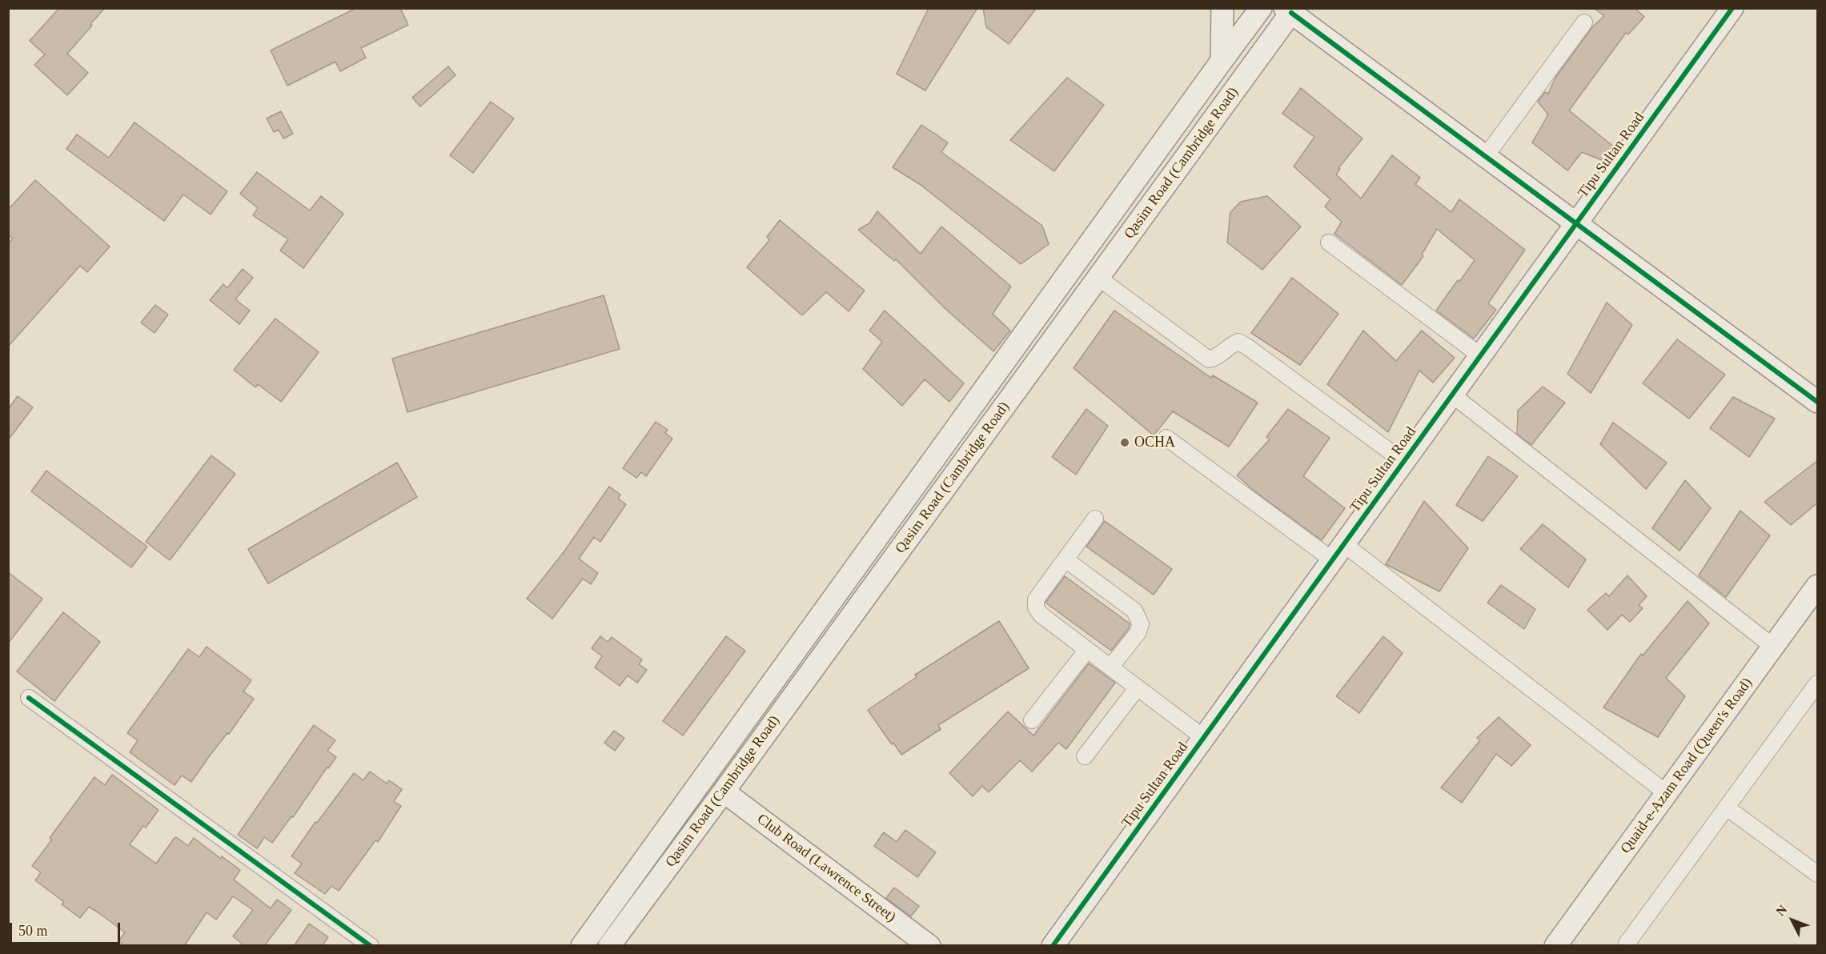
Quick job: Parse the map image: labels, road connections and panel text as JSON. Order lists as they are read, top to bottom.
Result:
{
  "streets": {
    "main road": [
      "Tipu Sultan Road",
      "Qasim Road (Cambridge Road)",
      "Quaid-e-Azam Road (Queen's Road)",
      "Club Road (Lawrence Street)"
    ]
  },
  "crossings": [
    ["Qasim Road (Cambridge Road)", "Club Road (Lawrence Street)"]
  ],
  "places": ["OCHA"],
  "scale_bar": "50 m",
  "north": "top left"
}
